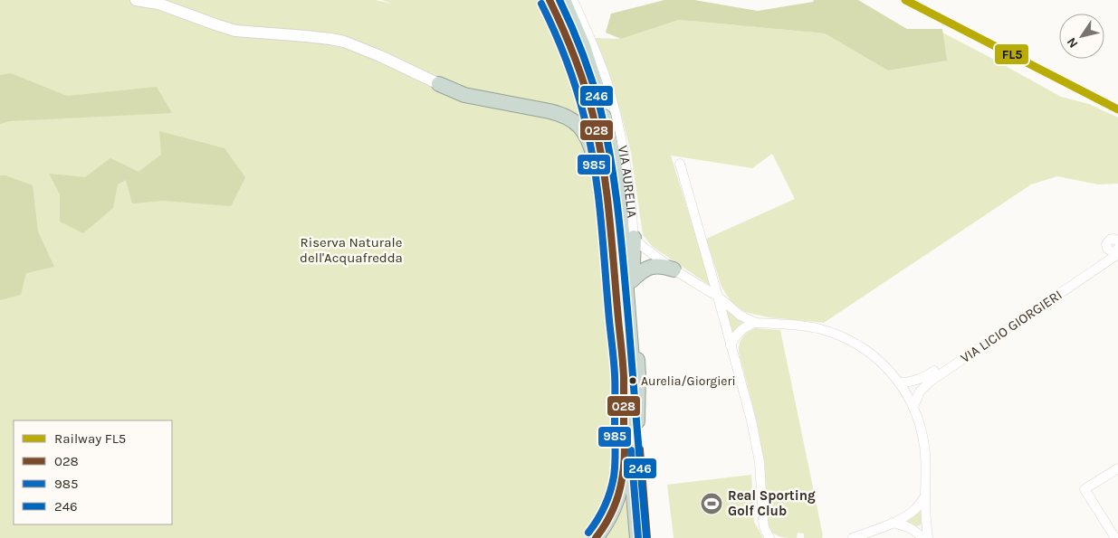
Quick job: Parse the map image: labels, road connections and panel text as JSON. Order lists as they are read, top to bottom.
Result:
{
  "streets": {
    "highway": ["VIA AURELIA"],
    "street": ["VIA LICIO GIORGIERI"]
  },
  "parks": ["Riserva Naturale dell'Acquafredda"],
  "places": {
    "other": ["Aurelia/Giorgieri"],
    "sports": ["Real Sporting Golf Club"]
  },
  "lines": [
    "rail line FL5",
    "transit line 028",
    "transit line 246",
    "transit line 985"
  ],
  "legend": [
    "Railway FL5",
    "028",
    "985",
    "246"
  ],
  "north": "bottom left"
}
